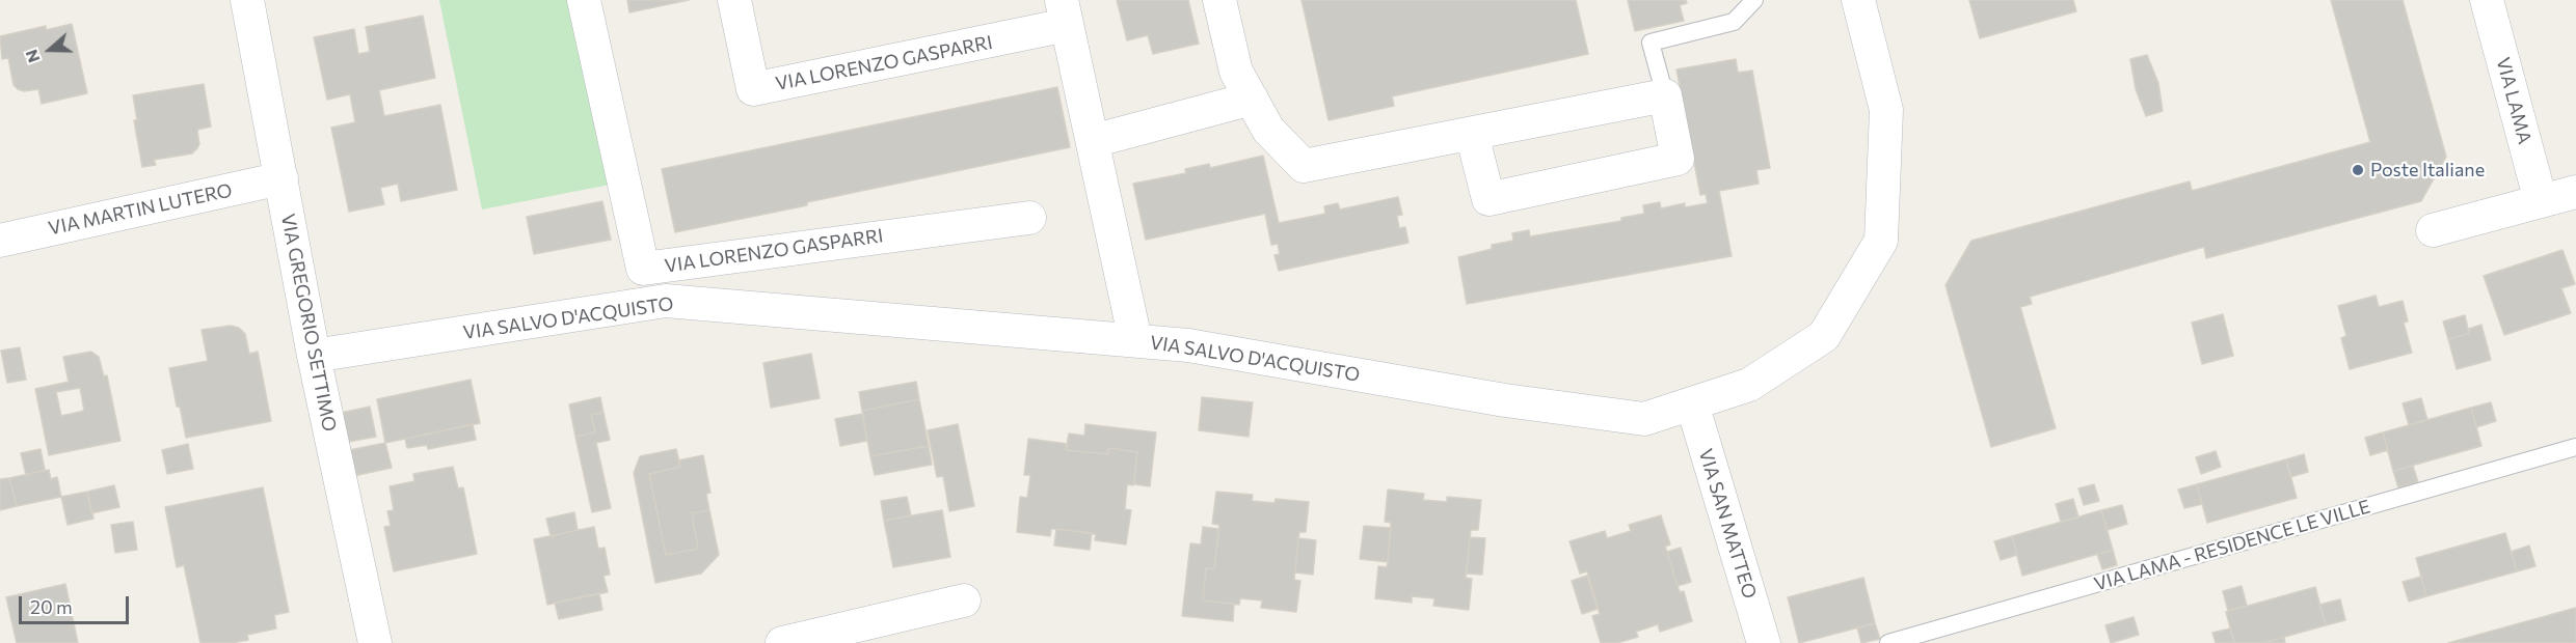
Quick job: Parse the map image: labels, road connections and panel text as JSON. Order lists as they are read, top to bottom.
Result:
{
  "streets": {
    "street": [
      "VIA LORENZO GASPARRI",
      "VIA LAMA",
      "VIA MARTIN LUTERO",
      "VIA SALVO D'ACQUISTO",
      "VIA GREGORIO SETTIMO",
      "VIA SAN MATTEO"
    ],
    "lane": ["VIA LAMA - RESIDENCE LE VILLE"]
  },
  "crossings": [
    ["VIA LORENZO GASPARRI", "VIA SALVO D'ACQUISTO"],
    ["VIA MARTIN LUTERO", "VIA GREGORIO SETTIMO"],
    ["VIA SALVO D'ACQUISTO", "VIA GREGORIO SETTIMO"],
    ["VIA SALVO D'ACQUISTO", "VIA SAN MATTEO"]
  ],
  "places": ["Poste Italiane"],
  "scale_bar": "20 m",
  "north": "left"
}
